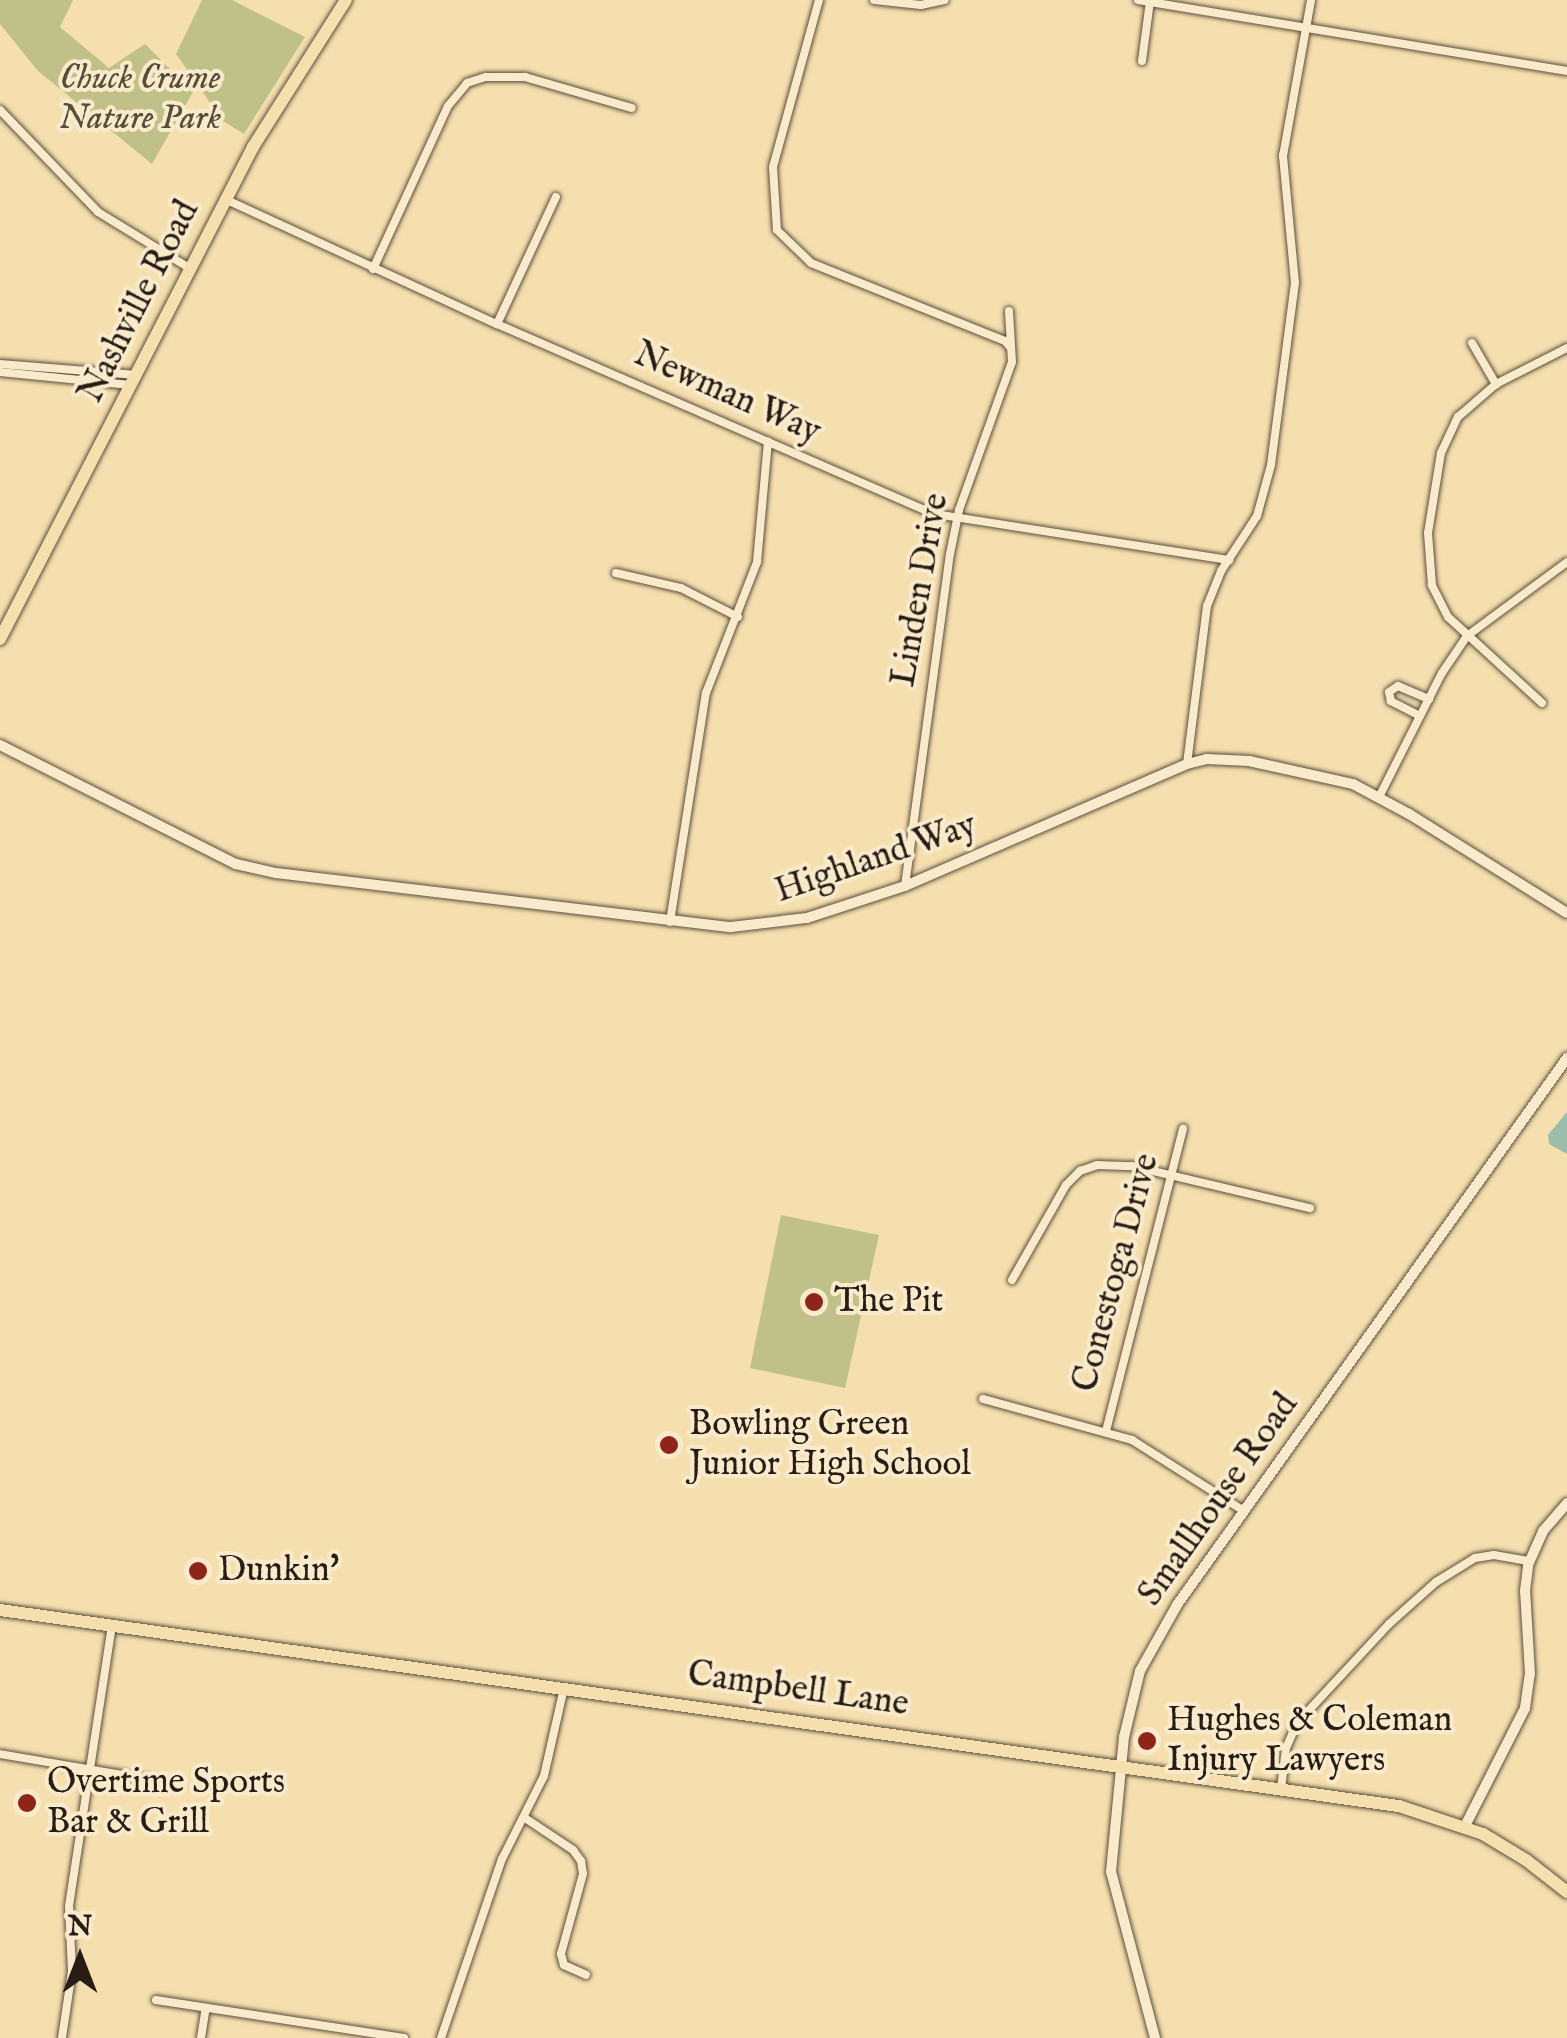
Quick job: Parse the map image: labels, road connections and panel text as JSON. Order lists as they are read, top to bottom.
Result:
{
  "streets": {
    "main road": ["Nashville Road", "Campbell Lane"],
    "street": [
      "Newman Way",
      "Linden Drive",
      "Highland Way",
      "Conestoga Drive",
      "Smallhouse Road"
    ]
  },
  "crossings": [
    ["Nashville Road", "Newman Way"],
    ["Newman Way", "Linden Drive"],
    ["Linden Drive", "Highland Way"],
    ["Smallhouse Road", "Campbell Lane"]
  ],
  "parks": ["Chuck Crume Nature Park"],
  "places": [
    "The Pit",
    "Bowling Green Junior High School",
    "Dunkin'",
    "Hughes & Coleman Injury Lawyers",
    "Overtime Sports Bar & Grill"
  ],
  "north": "top"
}
